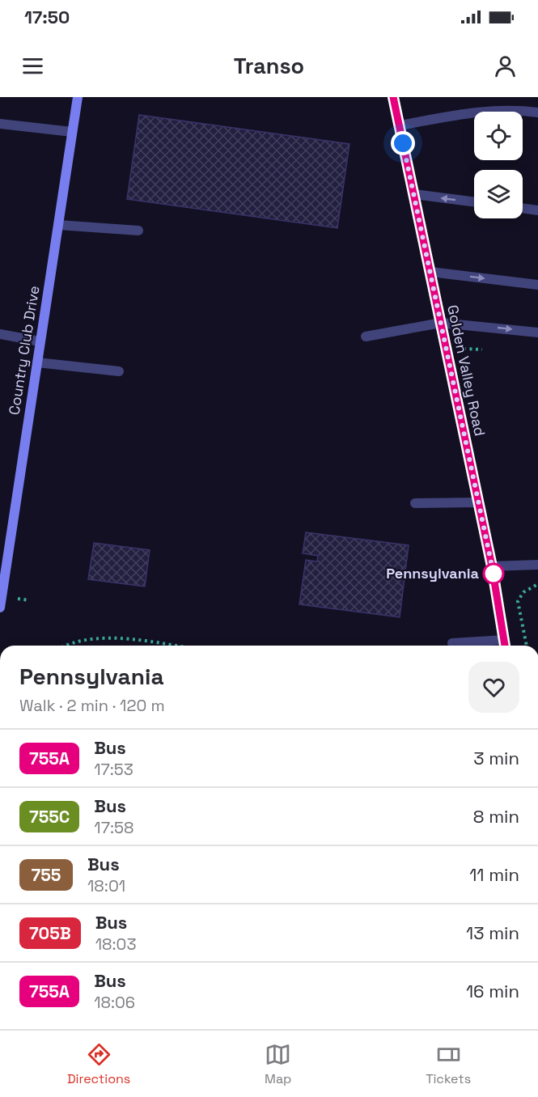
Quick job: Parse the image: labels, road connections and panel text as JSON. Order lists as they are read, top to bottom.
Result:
{
  "streets": {
    "street": ["Country Club Drive", "Golden Valley Road"]
  },
  "places": ["Pennsylvania"],
  "lines": ["bus line 755A"],
  "page": {
    "status": "17:50",
    "header": "Transo",
    "heading": ["Pennsylvania", "Walk · 2 min · 120 m"],
    "list": [
      {
        "mark": "755A",
        "name": "Bus",
        "note": "17:53",
        "value": "3 min"
      },
      {
        "mark": "755C",
        "name": "Bus",
        "note": "17:58",
        "value": "8 min"
      },
      {
        "mark": "755",
        "name": "Bus",
        "note": "18:01",
        "value": "11 min"
      },
      {
        "mark": "705B",
        "name": "Bus",
        "note": "18:03",
        "value": "13 min"
      },
      {
        "mark": "755A",
        "name": "Bus",
        "note": "18:06",
        "value": "16 min"
      }
    ],
    "tabs": ["Directions", "Map", "Tickets"]
  }
}
